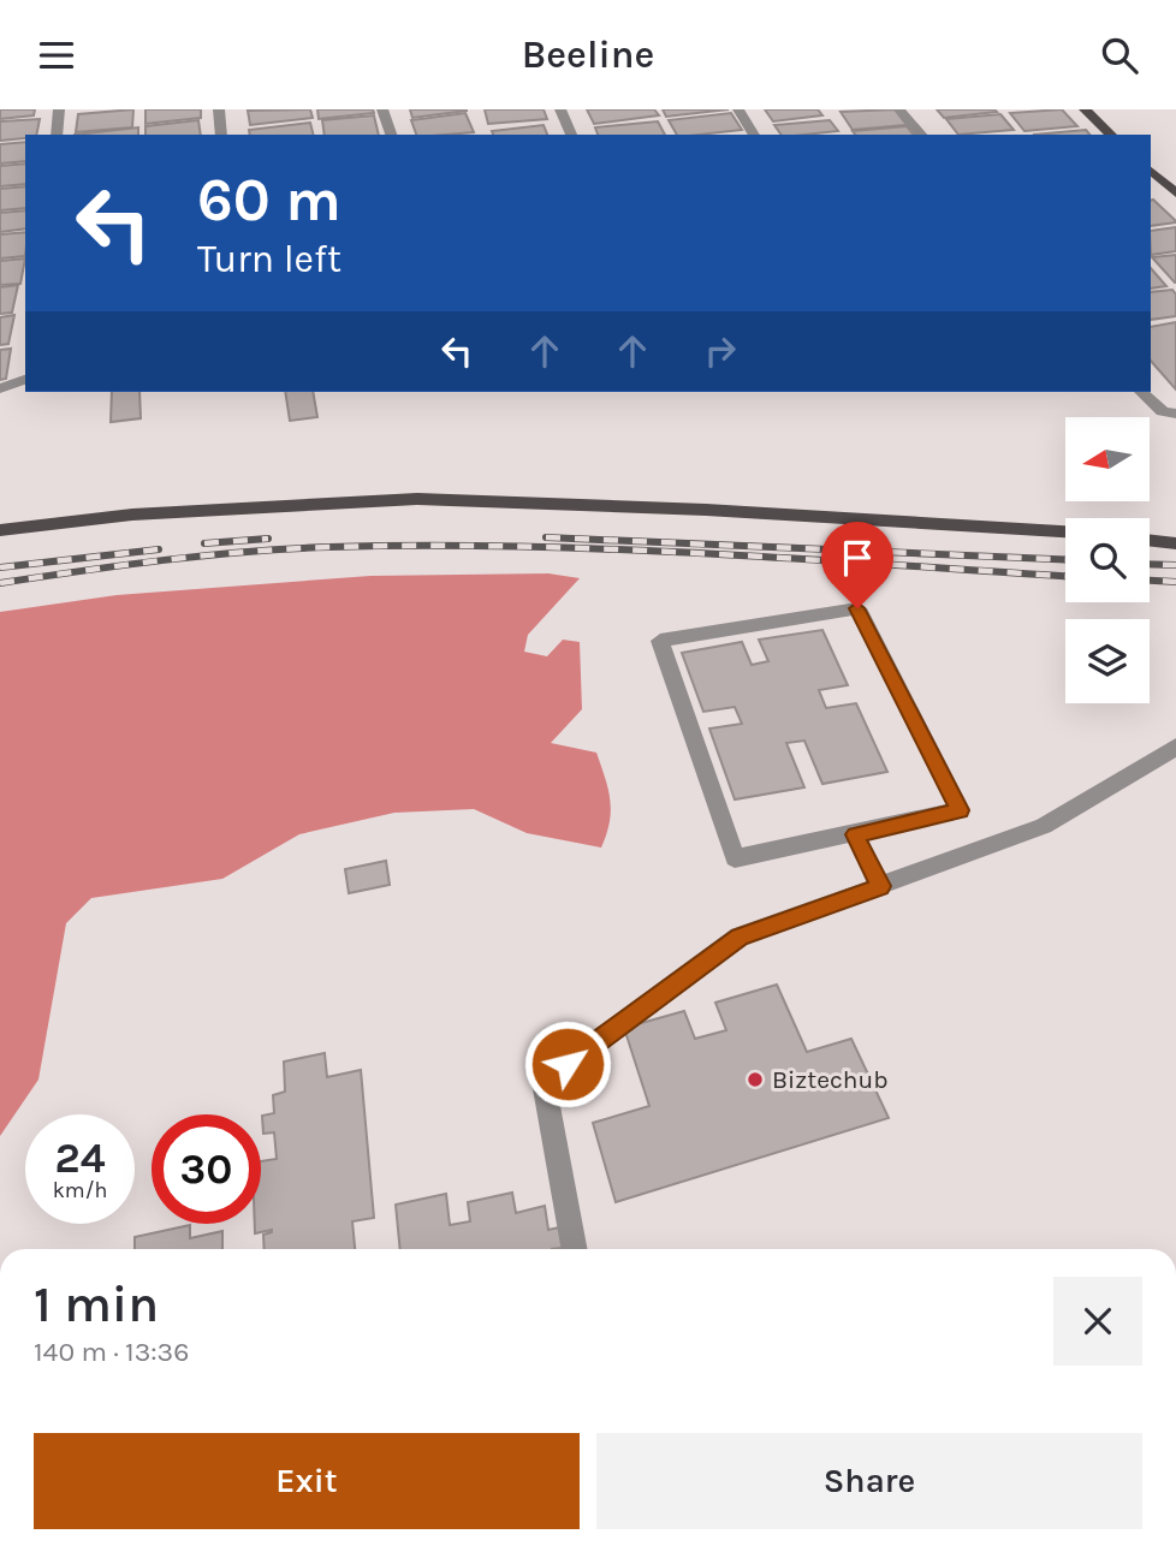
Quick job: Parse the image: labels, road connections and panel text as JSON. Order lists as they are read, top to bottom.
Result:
{
  "places": ["Biztechub"],
  "north": "left",
  "page": {
    "header": "Beeline",
    "turn": ["60 m", "Turn left"],
    "speed": "24 km/h",
    "limit": "30",
    "heading": ["1 min", "140 m · 13:36"],
    "buttons": ["Exit", "Share"]
  }
}
